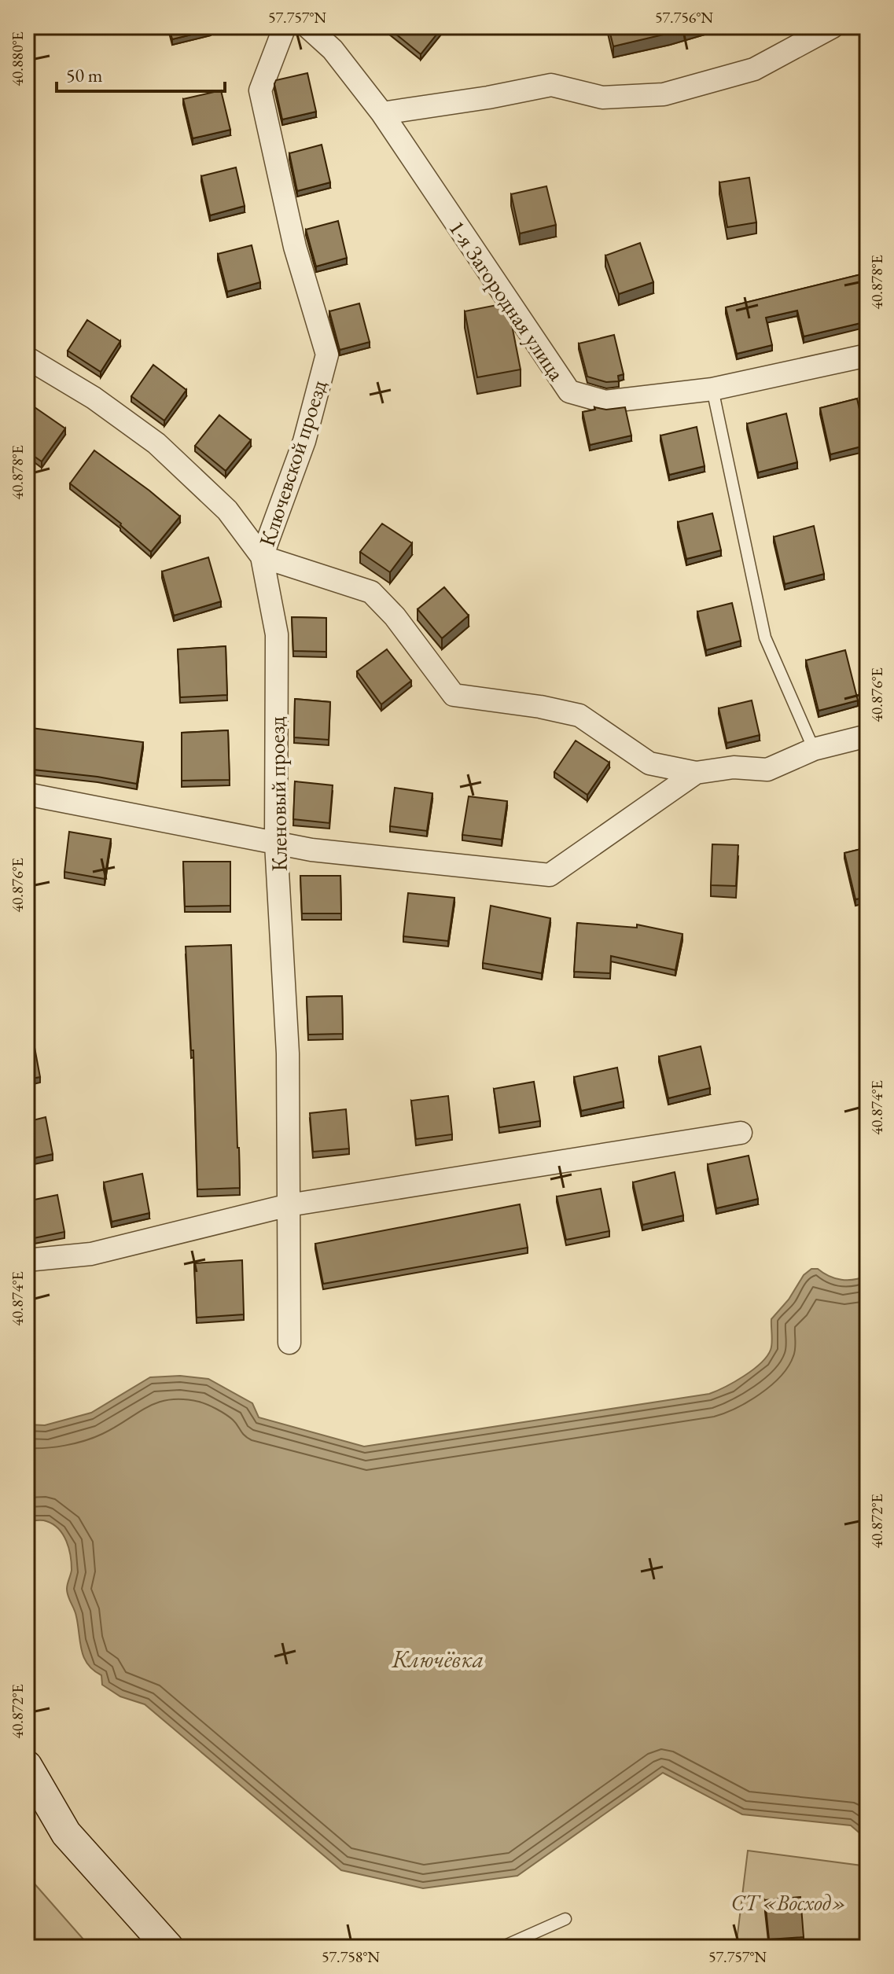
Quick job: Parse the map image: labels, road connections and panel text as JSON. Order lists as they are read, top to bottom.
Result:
{
  "streets": {
    "street": ["1-я Загородная улица", "Ключевской проезд", "Кленовый проезд"]
  },
  "crossings": [
    ["Ключевской проезд", "Кленовый проезд"]
  ],
  "water": ["Ключёвка"],
  "parks": ["СТ «Восход»"],
  "scale_bar": "50 m",
  "coordinates": [
    "57.757°N",
    "57.756°N",
    "40.880°E",
    "40.878°E",
    "40.876°E",
    "40.874°E",
    "40.872°E",
    "57.758°N"
  ]
}
